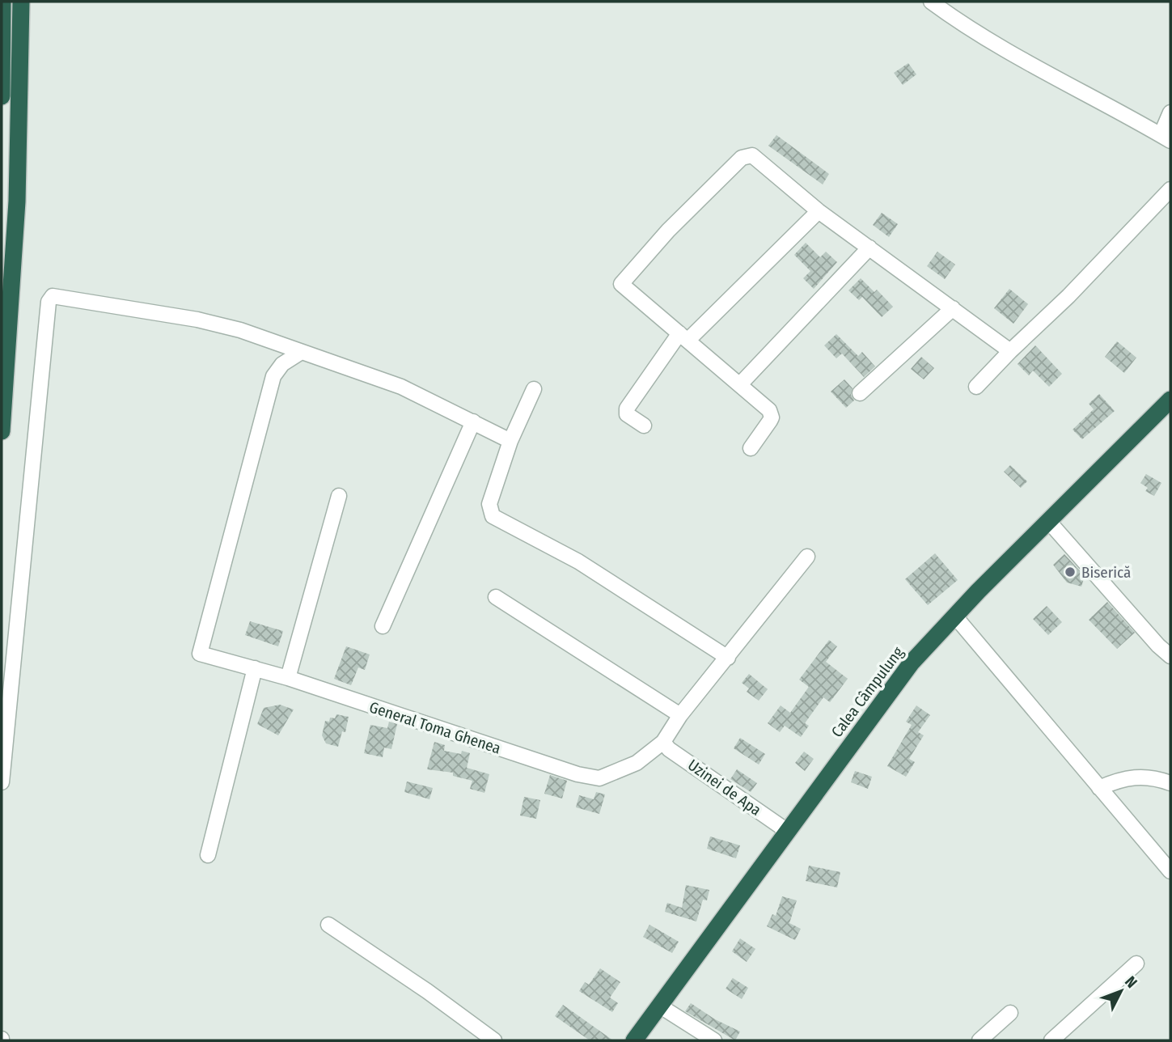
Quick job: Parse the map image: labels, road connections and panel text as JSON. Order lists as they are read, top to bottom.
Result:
{
  "streets": {
    "highway": ["Calea Câmpulung"],
    "street": ["General Toma Ghenea", "Uzinei de Apa"]
  },
  "crossings": [
    ["Calea Câmpulung", "Uzinei de Apa"],
    ["General Toma Ghenea", "Uzinei de Apa"]
  ],
  "places": ["Biserică"],
  "north": "top right"
}
